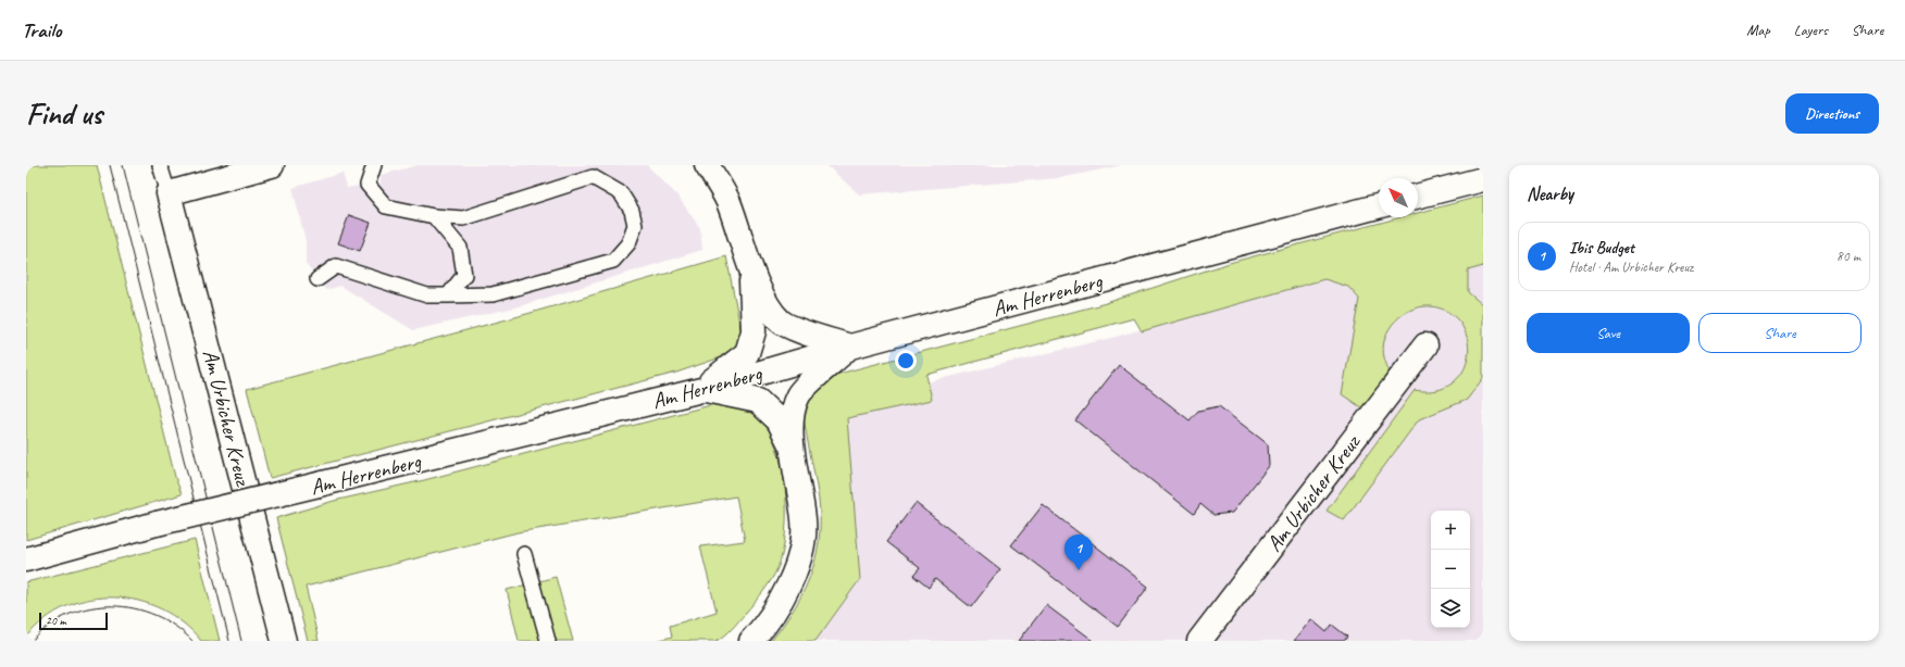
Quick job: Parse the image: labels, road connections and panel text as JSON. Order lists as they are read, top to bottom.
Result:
{
  "streets": {
    "main road": ["Am Herrenberg", "Am Urbicher Kreuz"]
  },
  "scale_bar": "20 m",
  "north": "top left",
  "page": {
    "header": "Trailo",
    "nav": ["Map", "Layers", "Share"],
    "buttons": [
      "Directions",
      ["Save", "Share"]
    ],
    "title": "Find us",
    "heading": "Nearby",
    "list": [
      {
        "mark": "1",
        "name": "Ibis Budget",
        "note": "Hotel · Am Urbicher Kreuz",
        "value": "80 m"
      }
    ],
    "map_buttons": ["+", "−"],
    "pins": "1",
    "scale": "20 m"
  }
}
